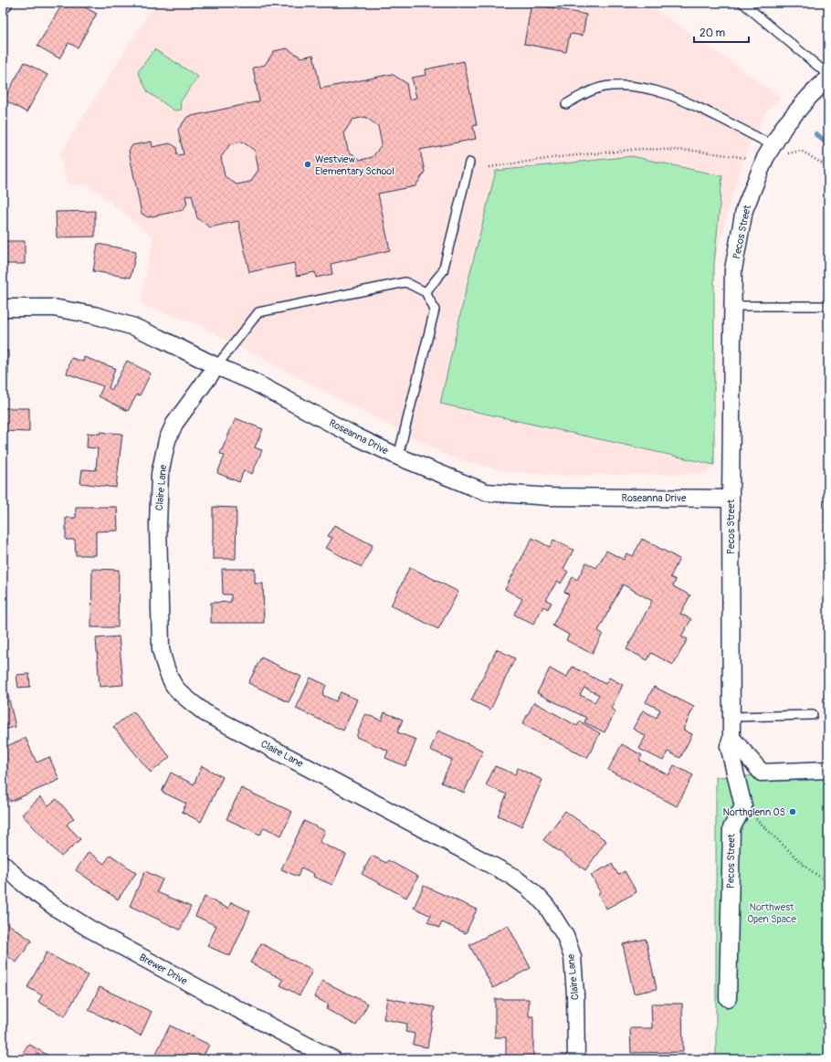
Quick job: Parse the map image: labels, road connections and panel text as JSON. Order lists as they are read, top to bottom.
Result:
{
  "streets": {
    "street": [
      "Pecos Street",
      "Roseanna Drive",
      "Claire Lane",
      "Brewer Drive"
    ]
  },
  "crossings": [
    ["Pecos Street", "Roseanna Drive"],
    ["Roseanna Drive", "Claire Lane"]
  ],
  "parks": ["Northwest Open Space"],
  "places": ["Westview Elementary School", "Northglenn OS"],
  "scale_bar": "20 m"
}
